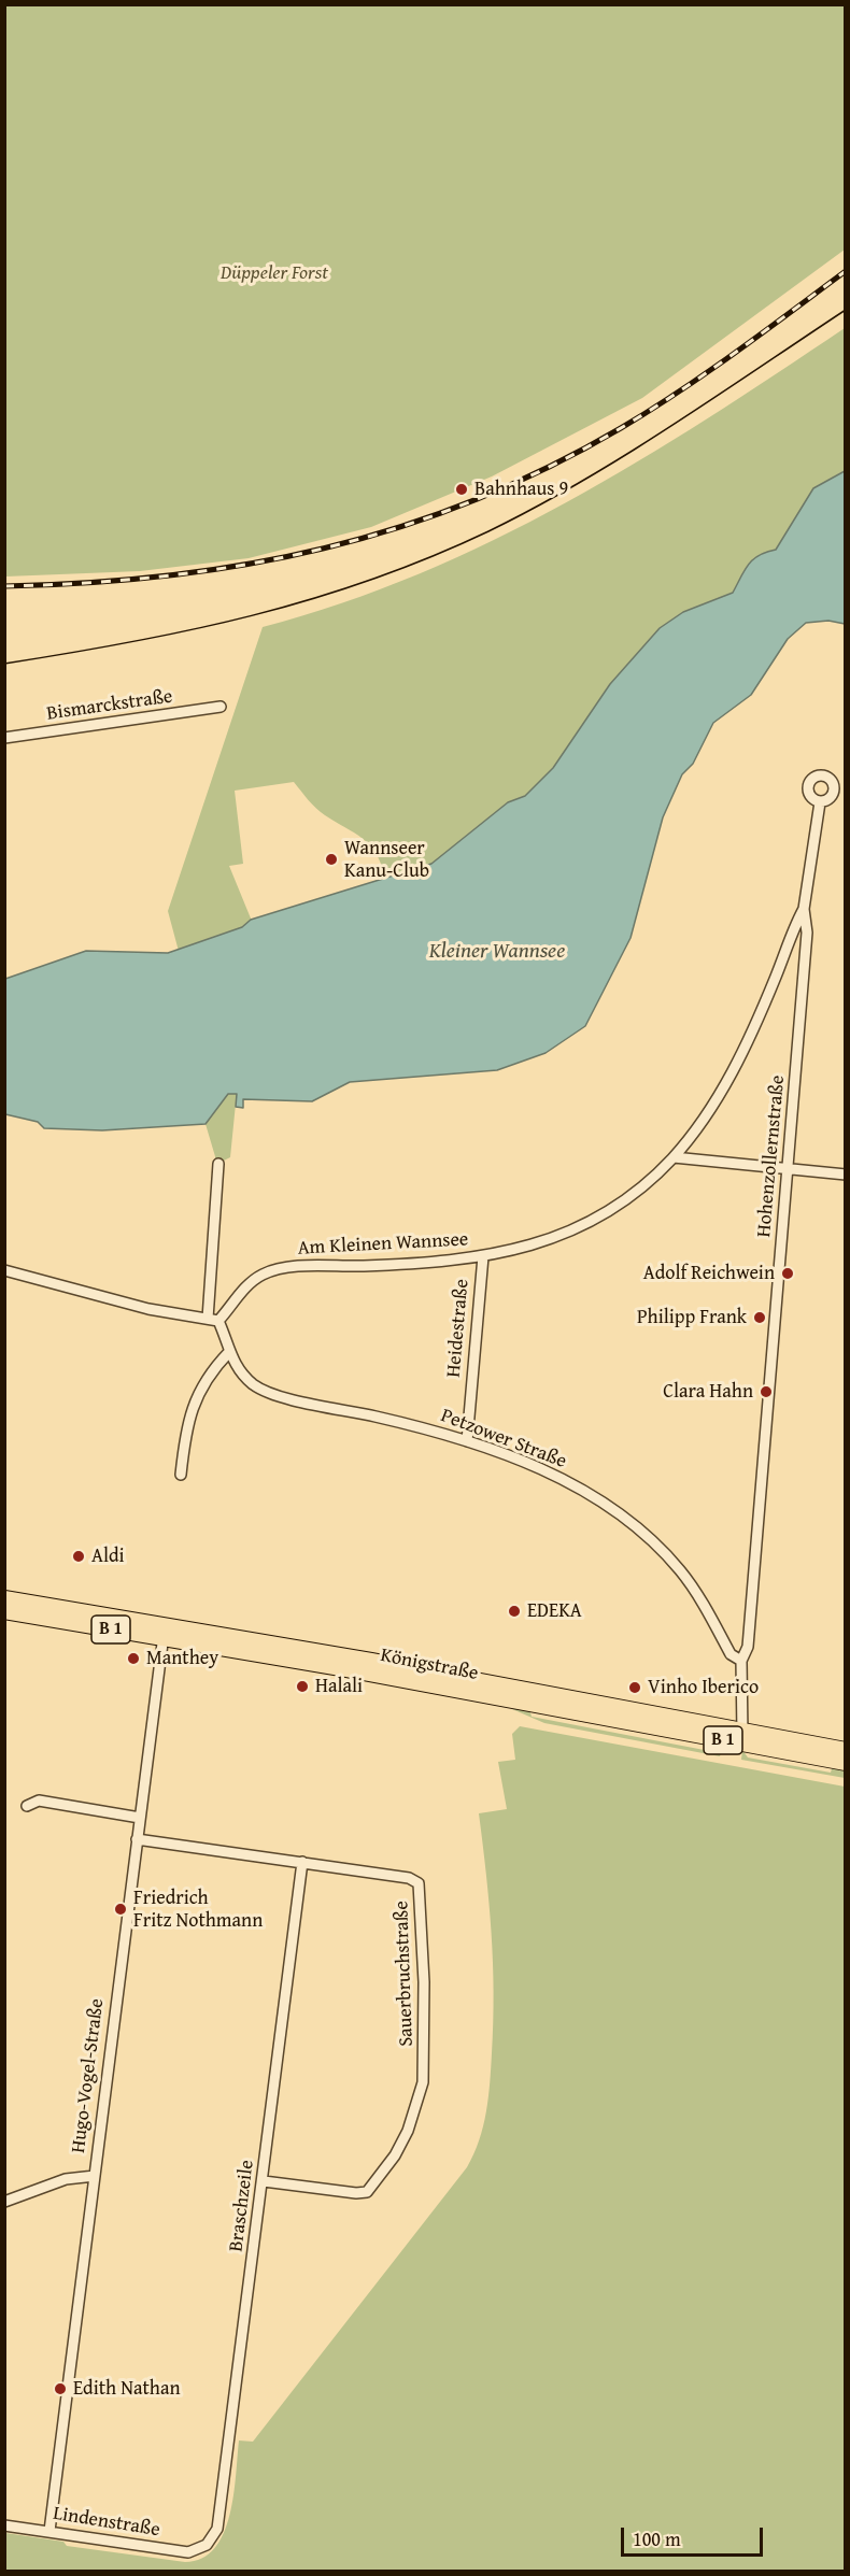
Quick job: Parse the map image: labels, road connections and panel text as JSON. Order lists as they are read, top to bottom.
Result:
{
  "streets": {
    "main road": ["B 1", "Königstraße"],
    "street": [
      "Bismarckstraße",
      "Hohenzollernstraße",
      "Am Kleinen Wannsee",
      "Heidestraße",
      "Petzower Straße",
      "Sauerbruchstraße",
      "Hugo-Vogel-Straße",
      "Braschzeile",
      "Lindenstraße"
    ]
  },
  "crossings": [
    ["Hohenzollernstraße", "Am Kleinen Wannsee"],
    ["Hohenzollernstraße", "Petzower Straße"],
    ["Hohenzollernstraße", "Königstraße"],
    ["Am Kleinen Wannsee", "Heidestraße"],
    ["Am Kleinen Wannsee", "Petzower Straße"],
    ["Heidestraße", "Petzower Straße"],
    ["Königstraße", "Hugo-Vogel-Straße"],
    ["Sauerbruchstraße", "Hugo-Vogel-Straße"],
    ["Sauerbruchstraße", "Braschzeile"],
    ["Hugo-Vogel-Straße", "Lindenstraße"],
    ["Braschzeile", "Lindenstraße"]
  ],
  "water": ["Kleiner Wannsee"],
  "parks": ["Düppeler Forst"],
  "places": [
    "Bahnhaus 9",
    "Wannseer Kanu-Club",
    "Adolf Reichwein",
    "Philipp Frank",
    "Clara Hahn",
    "Aldi",
    "EDEKA",
    "Manthey",
    "Halali",
    "Vinho Iberico",
    "Friedrich Fritz Nothmann",
    "Edith Nathan"
  ],
  "scale_bar": "100 m"
}
